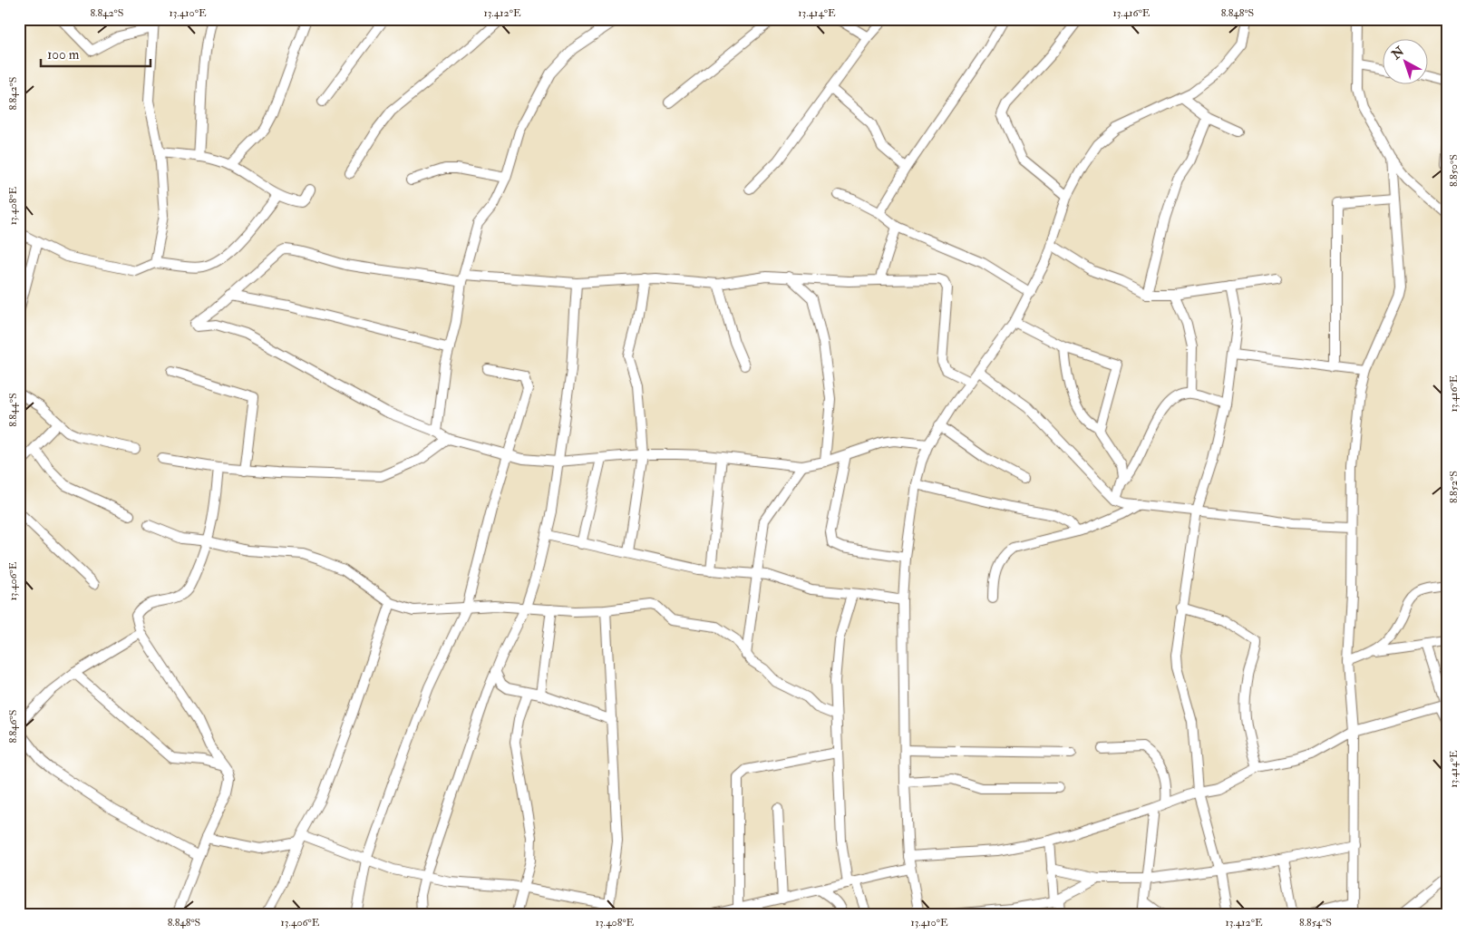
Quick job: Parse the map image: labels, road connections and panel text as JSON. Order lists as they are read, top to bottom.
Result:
{
  "scale_bar": "100 m",
  "north": "top left",
  "coordinates": [
    "8.842°S",
    "13.410°E",
    "13.412°E",
    "13.414°E",
    "13.416°E",
    "8.848°S",
    "8.850°S",
    "13.408°E",
    "8.844°S",
    "8.852°S",
    "13.406°E",
    "8.846°S",
    "8.854°S"
  ]
}
